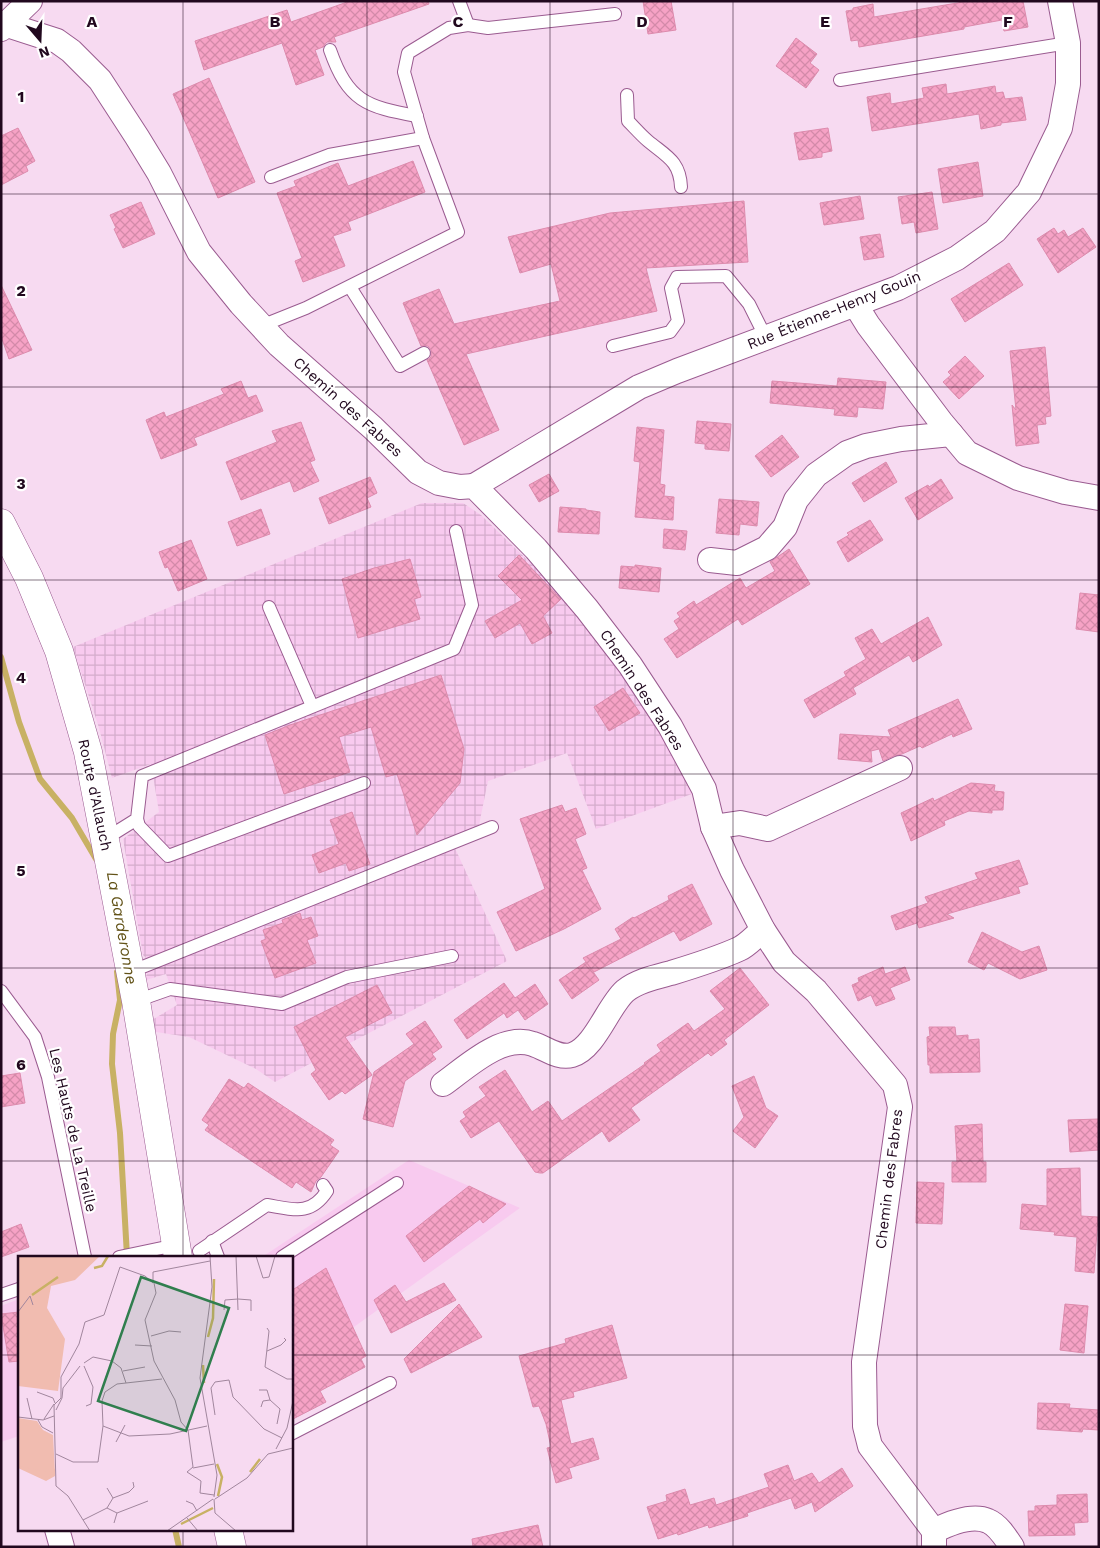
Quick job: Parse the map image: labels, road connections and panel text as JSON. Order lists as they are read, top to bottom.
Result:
{
  "streets": {
    "main road": ["Route d'Allauch"],
    "street": ["Rue Étienne-Henry Gouin", "Chemin des Fabres"],
    "lane": ["Les Hauts de La Treille"]
  },
  "crossings": [
    ["Rue Étienne-Henry Gouin", "Chemin des Fabres"]
  ],
  "water": ["La Garderonne"],
  "north": "bottom",
  "grid": {
    "columns": [
      "A",
      "B",
      "C",
      "D",
      "E",
      "F"
    ],
    "rows": [
      "1",
      "2",
      "3",
      "4",
      "5",
      "6"
    ]
  }
}
